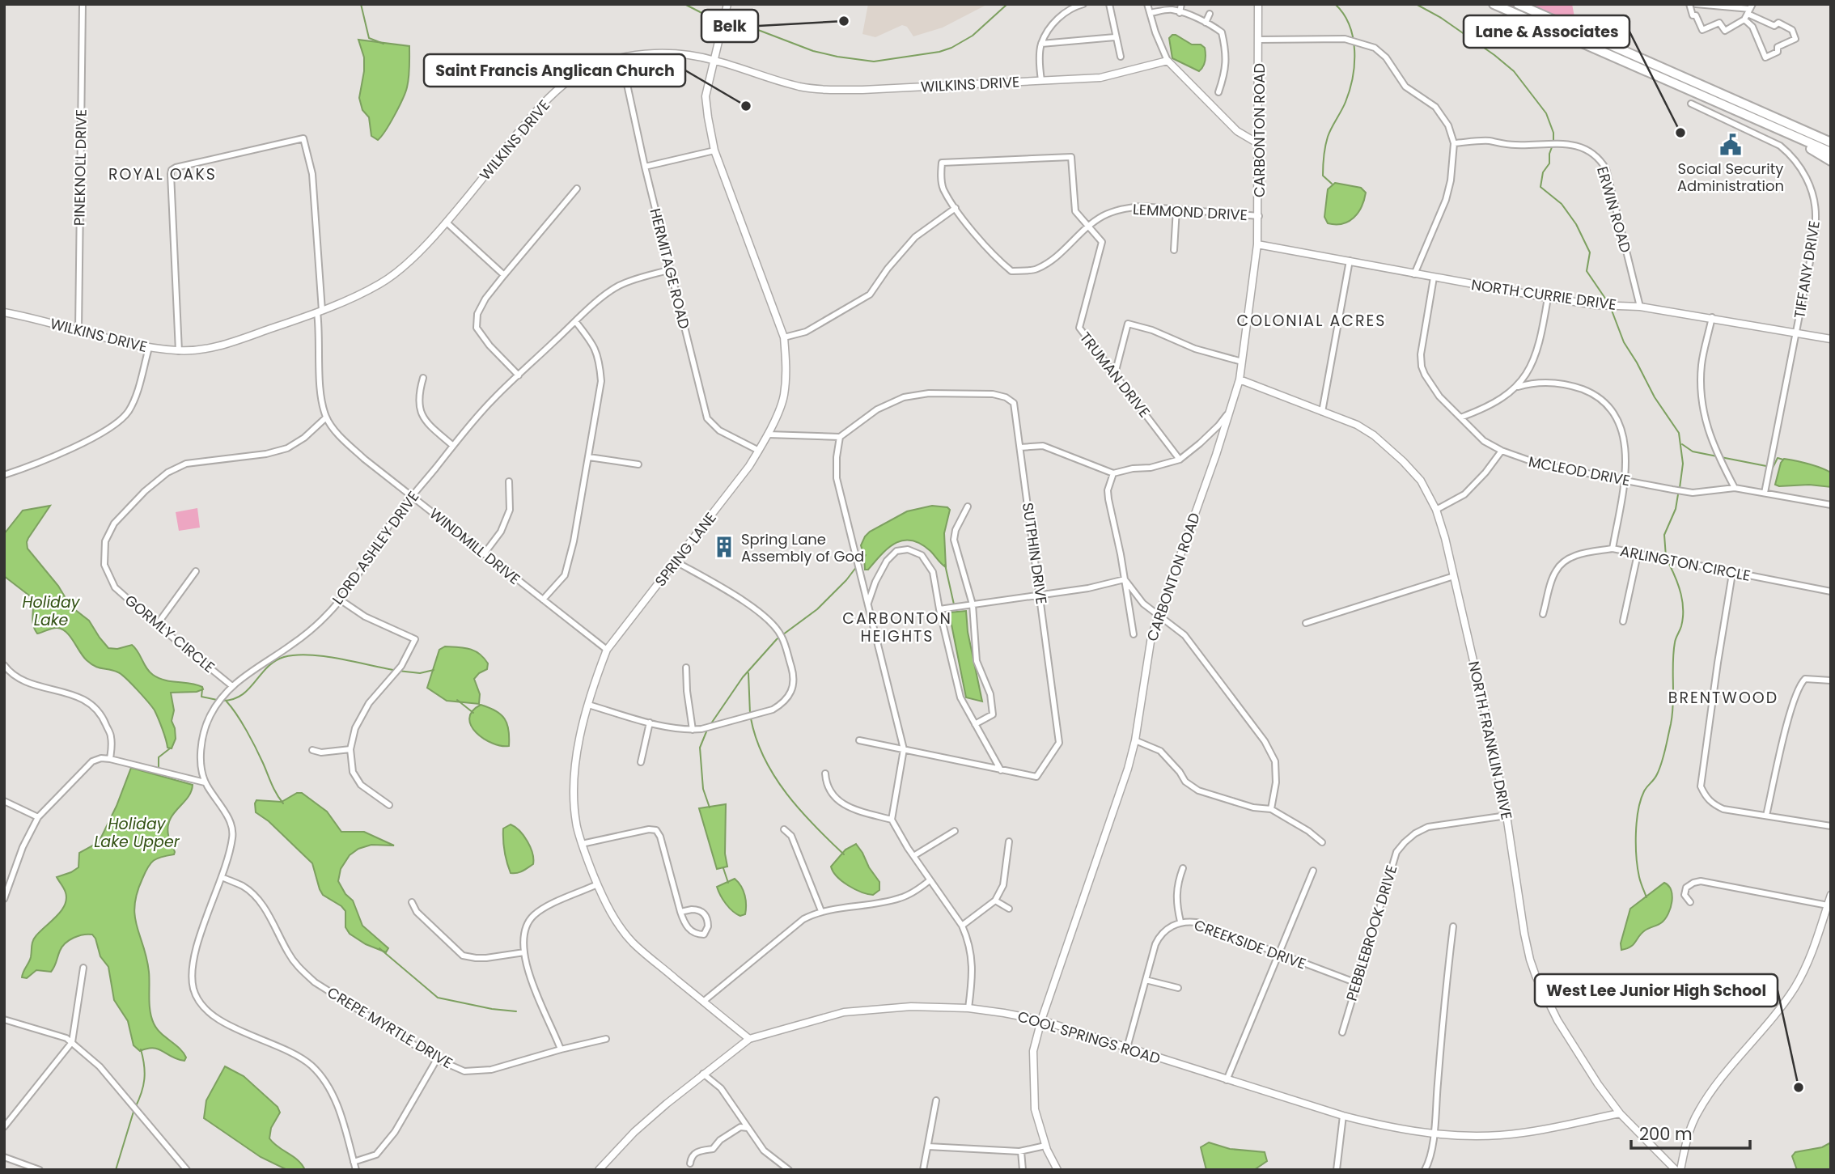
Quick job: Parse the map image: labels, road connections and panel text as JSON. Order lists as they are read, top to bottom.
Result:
{
  "streets": {
    "street": [
      "WILKINS DRIVE",
      "CARBONTON ROAD",
      "PINEKNOLL DRIVE",
      "ERWIN ROAD",
      "LEMMOND DRIVE",
      "HERMITAGE ROAD",
      "TIFFANY DRIVE",
      "NORTH CURRIE DRIVE",
      "TRUMAN DRIVE",
      "MCLEOD DRIVE",
      "WINDMILL DRIVE",
      "LORD ASHLEY DRIVE",
      "SPRING LANE",
      "SUTPHIN DRIVE",
      "ARLINGTON CIRCLE",
      "GORMLY CIRCLE",
      "NORTH FRANKLIN DRIVE",
      "PEBBLEBROOK DRIVE",
      "CREEKSIDE DRIVE",
      "CREPE MYRTLE DRIVE",
      "COOL SPRINGS ROAD"
    ]
  },
  "crossings": [
    ["WILKINS DRIVE", "PINEKNOLL DRIVE"],
    ["WILKINS DRIVE", "HERMITAGE ROAD"],
    ["WILKINS DRIVE", "SPRING LANE"],
    ["CARBONTON ROAD", "LEMMOND DRIVE"],
    ["CARBONTON ROAD", "NORTH CURRIE DRIVE"],
    ["CARBONTON ROAD", "NORTH FRANKLIN DRIVE"],
    ["CARBONTON ROAD", "COOL SPRINGS ROAD"],
    ["ERWIN ROAD", "NORTH CURRIE DRIVE"],
    ["LEMMOND DRIVE", "TRUMAN DRIVE"],
    ["HERMITAGE ROAD", "LORD ASHLEY DRIVE"],
    ["HERMITAGE ROAD", "SPRING LANE"],
    ["TIFFANY DRIVE", "NORTH CURRIE DRIVE"],
    ["TIFFANY DRIVE", "MCLEOD DRIVE"],
    ["NORTH CURRIE DRIVE", "MCLEOD DRIVE"],
    ["WINDMILL DRIVE", "LORD ASHLEY DRIVE"],
    ["WINDMILL DRIVE", "SPRING LANE"],
    ["WINDMILL DRIVE", "GORMLY CIRCLE"],
    ["LORD ASHLEY DRIVE", "GORMLY CIRCLE"],
    ["LORD ASHLEY DRIVE", "CREPE MYRTLE DRIVE"],
    ["SPRING LANE", "COOL SPRINGS ROAD"],
    ["NORTH FRANKLIN DRIVE", "PEBBLEBROOK DRIVE"],
    ["NORTH FRANKLIN DRIVE", "COOL SPRINGS ROAD"],
    ["PEBBLEBROOK DRIVE", "CREEKSIDE DRIVE"],
    ["CREEKSIDE DRIVE", "COOL SPRINGS ROAD"]
  ],
  "districts": [
    "ROYAL OAKS",
    "COLONIAL ACRES",
    "CARBONTON HEIGHTS",
    "BRENTWOOD"
  ],
  "water": ["Holiday Lake", "Holiday Lake Upper"],
  "places": {
    "other": [
      "Belk",
      "Saint Francis Anglican Church",
      "Lane & Associates",
      "West Lee Junior High School"
    ],
    "public building": ["Social Security Administration"],
    "building": ["Spring Lane Assembly of God"]
  },
  "scale_bar": "200 m"
}
